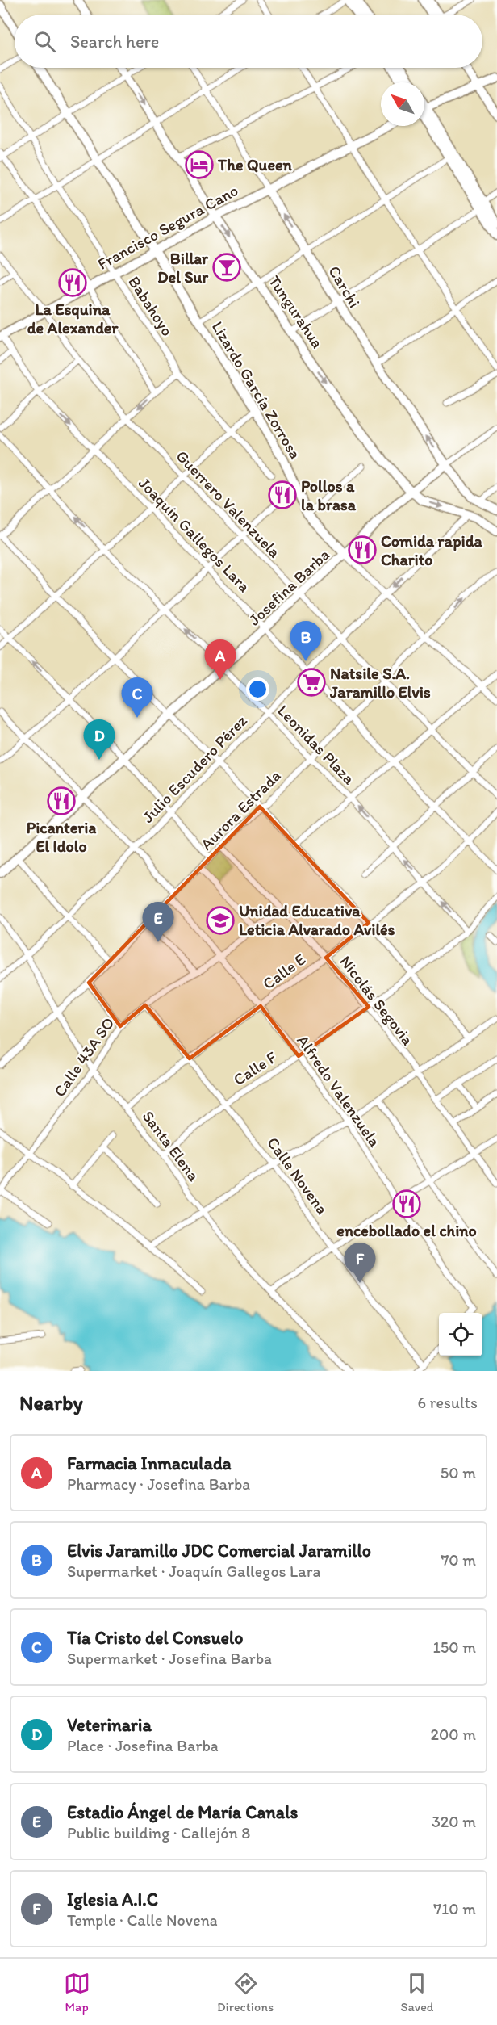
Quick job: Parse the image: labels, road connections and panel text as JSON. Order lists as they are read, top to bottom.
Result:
{
  "streets": {
    "street": [
      "Francisco Segura Cano",
      "Carchi",
      "Babahoyo",
      "Tungurahua",
      "Lizardo García Zorrosa",
      "Guerrero Valenzuela",
      "Joaquín Gallegos Lara",
      "Josefina Barba",
      "Leonidas Plaza",
      "Julio Escudero Pérez",
      "Aurora Estrada",
      "Calle E",
      "Nicolás Segovia",
      "Calle 43A SO",
      "Calle F",
      "Alfredo Valenzuela",
      "Santa Elena",
      "Calle Novena"
    ]
  },
  "crossings": [
    ["Francisco Segura Cano", "Carchi"],
    ["Francisco Segura Cano", "Babahoyo"],
    ["Francisco Segura Cano", "Tungurahua"],
    ["Francisco Segura Cano", "Lizardo García Zorrosa"],
    ["Francisco Segura Cano", "Guerrero Valenzuela"],
    ["Francisco Segura Cano", "Joaquín Gallegos Lara"],
    ["Carchi", "Josefina Barba"],
    ["Tungurahua", "Josefina Barba"],
    ["Tungurahua", "Julio Escudero Pérez"],
    ["Lizardo García Zorrosa", "Josefina Barba"],
    ["Lizardo García Zorrosa", "Julio Escudero Pérez"],
    ["Lizardo García Zorrosa", "Aurora Estrada"],
    ["Guerrero Valenzuela", "Josefina Barba"],
    ["Guerrero Valenzuela", "Julio Escudero Pérez"],
    ["Guerrero Valenzuela", "Aurora Estrada"],
    ["Joaquín Gallegos Lara", "Josefina Barba"],
    ["Joaquín Gallegos Lara", "Julio Escudero Pérez"],
    ["Joaquín Gallegos Lara", "Aurora Estrada"],
    ["Joaquín Gallegos Lara", "Calle E"],
    ["Josefina Barba", "Leonidas Plaza"],
    ["Josefina Barba", "Alfredo Valenzuela"],
    ["Leonidas Plaza", "Julio Escudero Pérez"],
    ["Leonidas Plaza", "Aurora Estrada"],
    ["Leonidas Plaza", "Calle E"],
    ["Leonidas Plaza", "Calle F"],
    ["Julio Escudero Pérez", "Alfredo Valenzuela"],
    ["Julio Escudero Pérez", "Santa Elena"],
    ["Aurora Estrada", "Nicolás Segovia"],
    ["Aurora Estrada", "Alfredo Valenzuela"],
    ["Aurora Estrada", "Santa Elena"],
    ["Calle E", "Nicolás Segovia"],
    ["Calle E", "Alfredo Valenzuela"],
    ["Calle E", "Santa Elena"],
    ["Calle E", "Calle Novena"],
    ["Nicolás Segovia", "Calle 43A SO"],
    ["Nicolás Segovia", "Calle F"],
    ["Calle 43A SO", "Alfredo Valenzuela"],
    ["Calle 43A SO", "Santa Elena"],
    ["Calle 43A SO", "Calle Novena"],
    ["Calle F", "Alfredo Valenzuela"],
    ["Calle F", "Santa Elena"],
    ["Calle F", "Calle Novena"]
  ],
  "one_way": ["Carchi", "Tungurahua", "Leonidas Plaza"],
  "places": {
    "hotel": ["The Queen"],
    "bar": ["Billar Del Sur"],
    "restaurant": [
      "La Esquina de Alexander",
      "Pollos a la brasa",
      "Comida rapida Charito",
      "Picanteria El Idolo",
      "encebollado el chino"
    ],
    "supermarket": ["Natsile S.A. Jaramillo Elvis"],
    "school or university": ["Unidad Educativa Leticia Alvarado Avilés"]
  },
  "north": "top left",
  "page": {
    "search": "Search here",
    "pins": [
      "B",
      "A",
      "C",
      "D",
      "E",
      "F"
    ],
    "heading": ["Nearby", "6 results"],
    "list": [
      {
        "mark": "A",
        "name": "Farmacia Inmaculada",
        "note": "Pharmacy · Josefina Barba",
        "value": "50 m"
      },
      {
        "mark": "B",
        "name": "Elvis Jaramillo JDC Comercial Jaramillo",
        "note": "Supermarket · Joaquín Gallegos Lara",
        "value": "70 m"
      },
      {
        "mark": "C",
        "name": "Tía Cristo del Consuelo",
        "note": "Supermarket · Josefina Barba",
        "value": "150 m"
      },
      {
        "mark": "D",
        "name": "Veterinaria",
        "note": "Place · Josefina Barba",
        "value": "200 m"
      },
      {
        "mark": "E",
        "name": "Estadio Ángel de María Canals",
        "note": "Public building · Callejón 8",
        "value": "320 m"
      },
      {
        "mark": "F",
        "name": "Iglesia A.I.C",
        "note": "Temple · Calle Novena",
        "value": "710 m"
      }
    ],
    "nav": ["Map", "Directions", "Saved"]
  }
}
